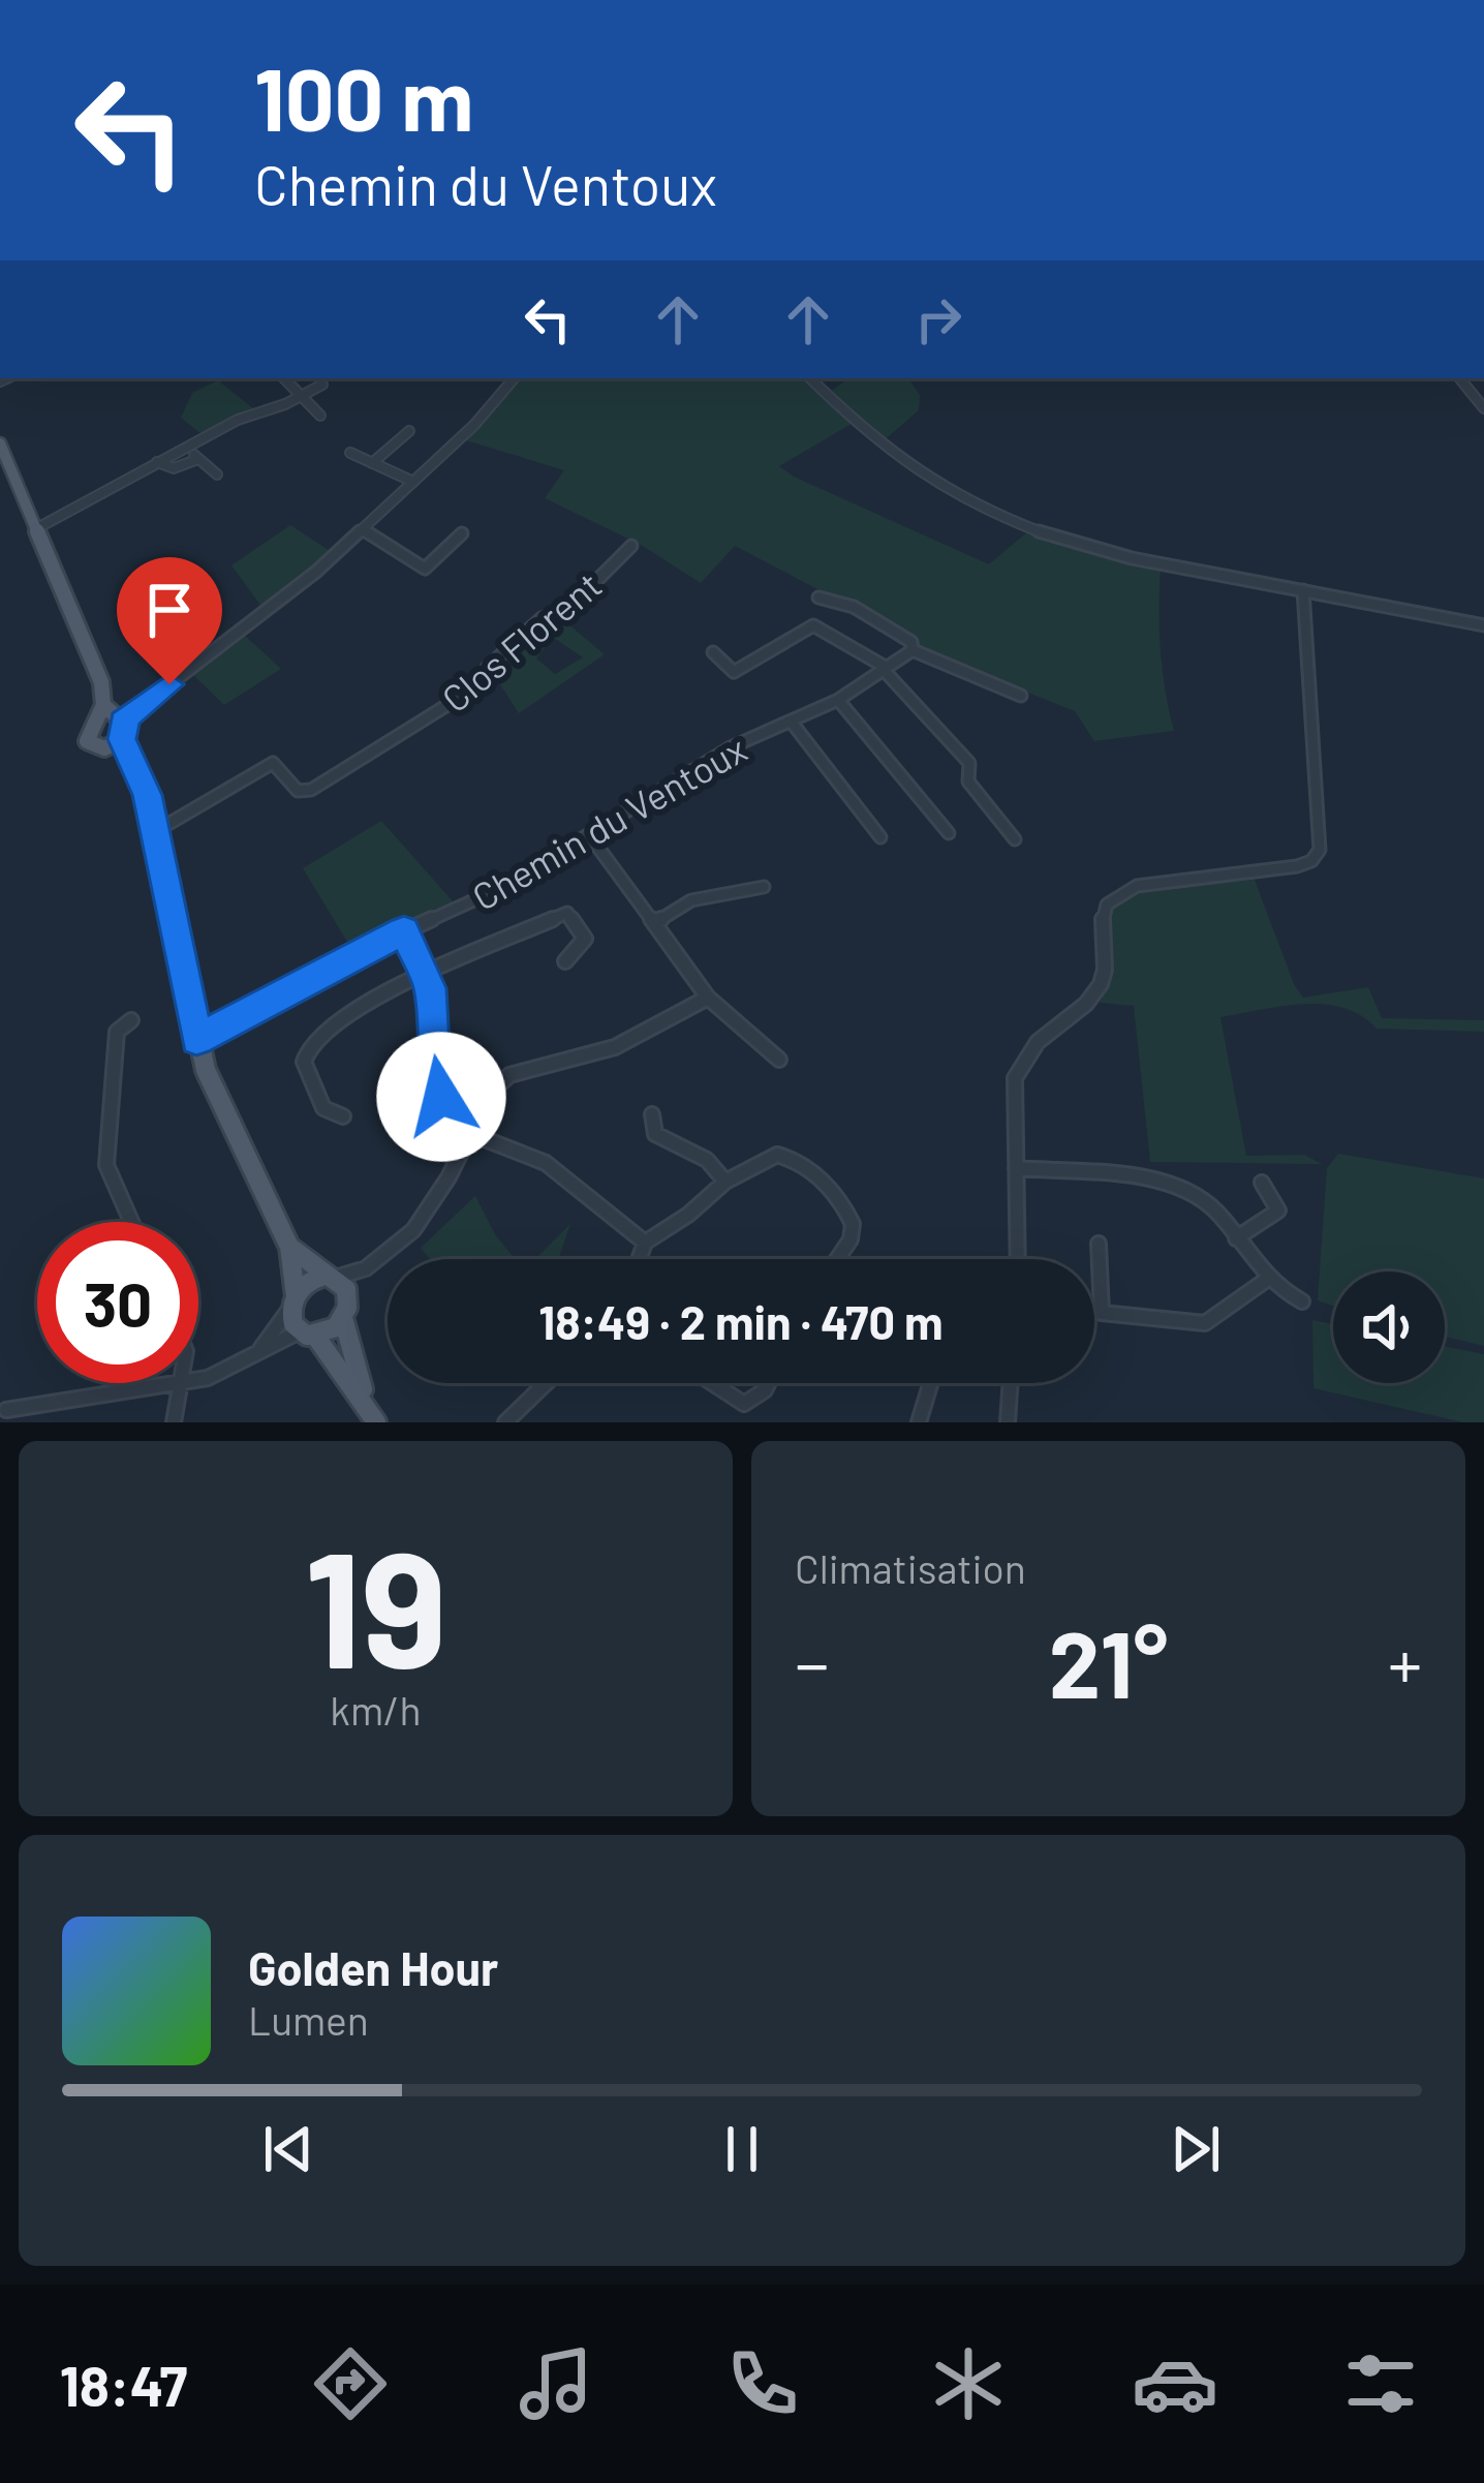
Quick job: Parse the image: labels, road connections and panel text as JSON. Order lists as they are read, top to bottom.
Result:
{
  "streets": {
    "street": ["Clos Florent", "Chemin du Ventoux"]
  },
  "page": {
    "turn": ["100 m", "Chemin du Ventoux"],
    "limit": "30",
    "trip": "18:49 · 2 min · 470 m",
    "tile": [
      ["19", "km/h"],
      "Climatisation"
    ],
    "heat": ["−", "21°", "+"],
    "song": ["Golden Hour", "Lumen"],
    "tabs": "18:47"
  }
}
